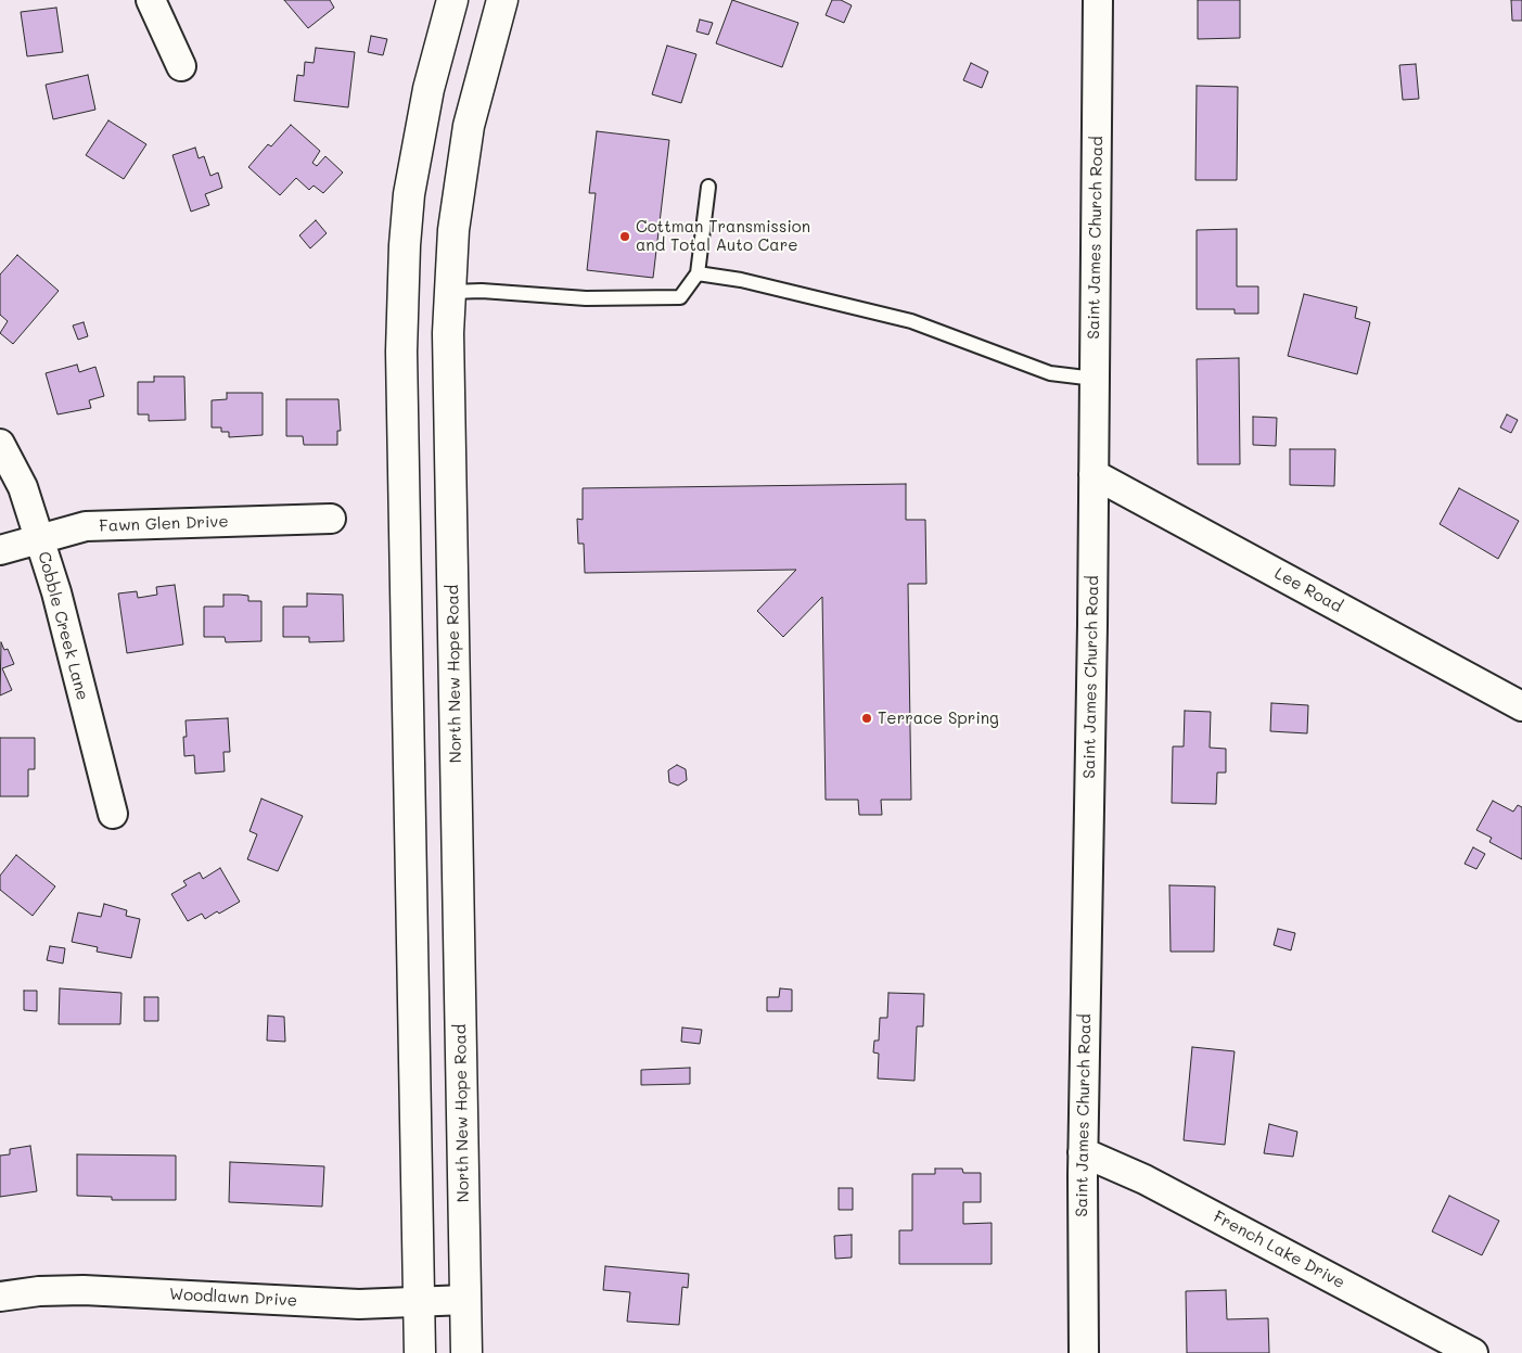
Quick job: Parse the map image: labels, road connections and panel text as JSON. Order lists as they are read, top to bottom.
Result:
{
  "streets": {
    "main road": ["North New Hope Road"],
    "street": [
      "Saint James Church Road",
      "Fawn Glen Drive",
      "Lee Road",
      "Cobble Creek Lane",
      "French Lake Drive",
      "Woodlawn Drive"
    ]
  },
  "crossings": [
    ["Saint James Church Road", "Lee Road"],
    ["Saint James Church Road", "French Lake Drive"],
    ["Fawn Glen Drive", "Cobble Creek Lane"],
    ["North New Hope Road", "Woodlawn Drive"]
  ],
  "places": ["Cottman Transmission and Total Auto Care", "Terrace Spring"]
}
